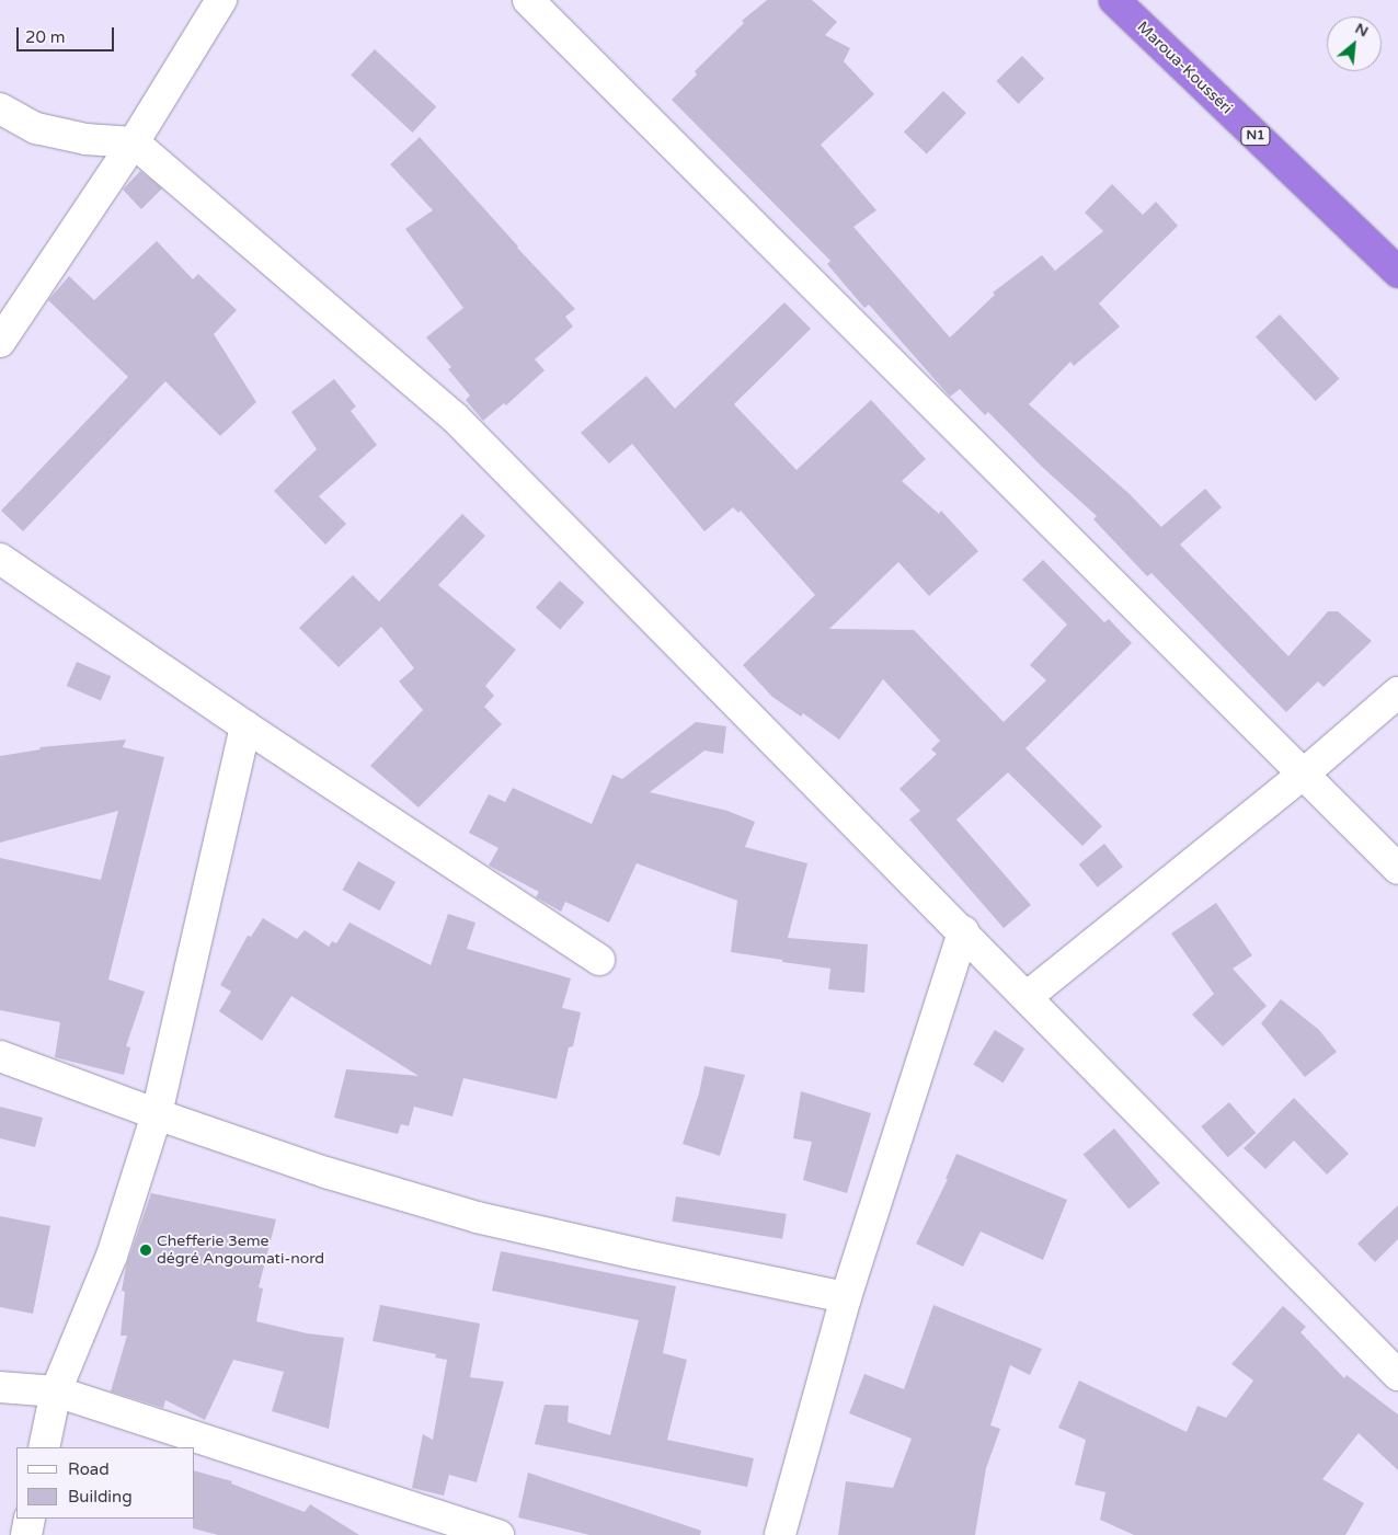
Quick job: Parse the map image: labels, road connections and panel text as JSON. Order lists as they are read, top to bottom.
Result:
{
  "streets": {
    "highway": ["Maroua-Kousséri", "N1"]
  },
  "places": ["Chefferie 3eme dégré Angoumati-nord"],
  "legend": ["Road", "Building"],
  "scale_bar": "20 m",
  "north": "top right"
}
